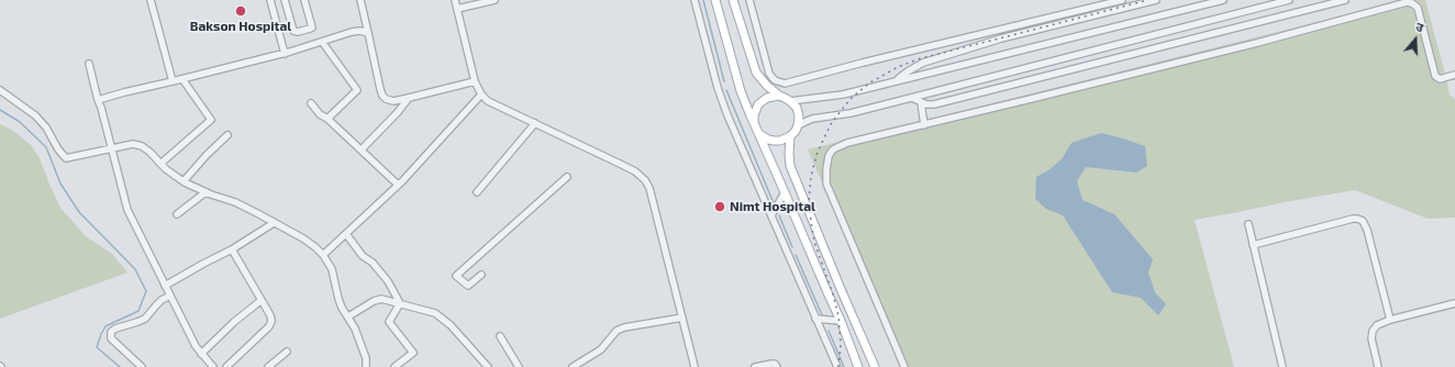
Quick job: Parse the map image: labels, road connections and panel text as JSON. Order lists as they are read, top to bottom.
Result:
{
  "places": ["Bakson Hospital", "Nimt Hospital"],
  "north": "top"
}
